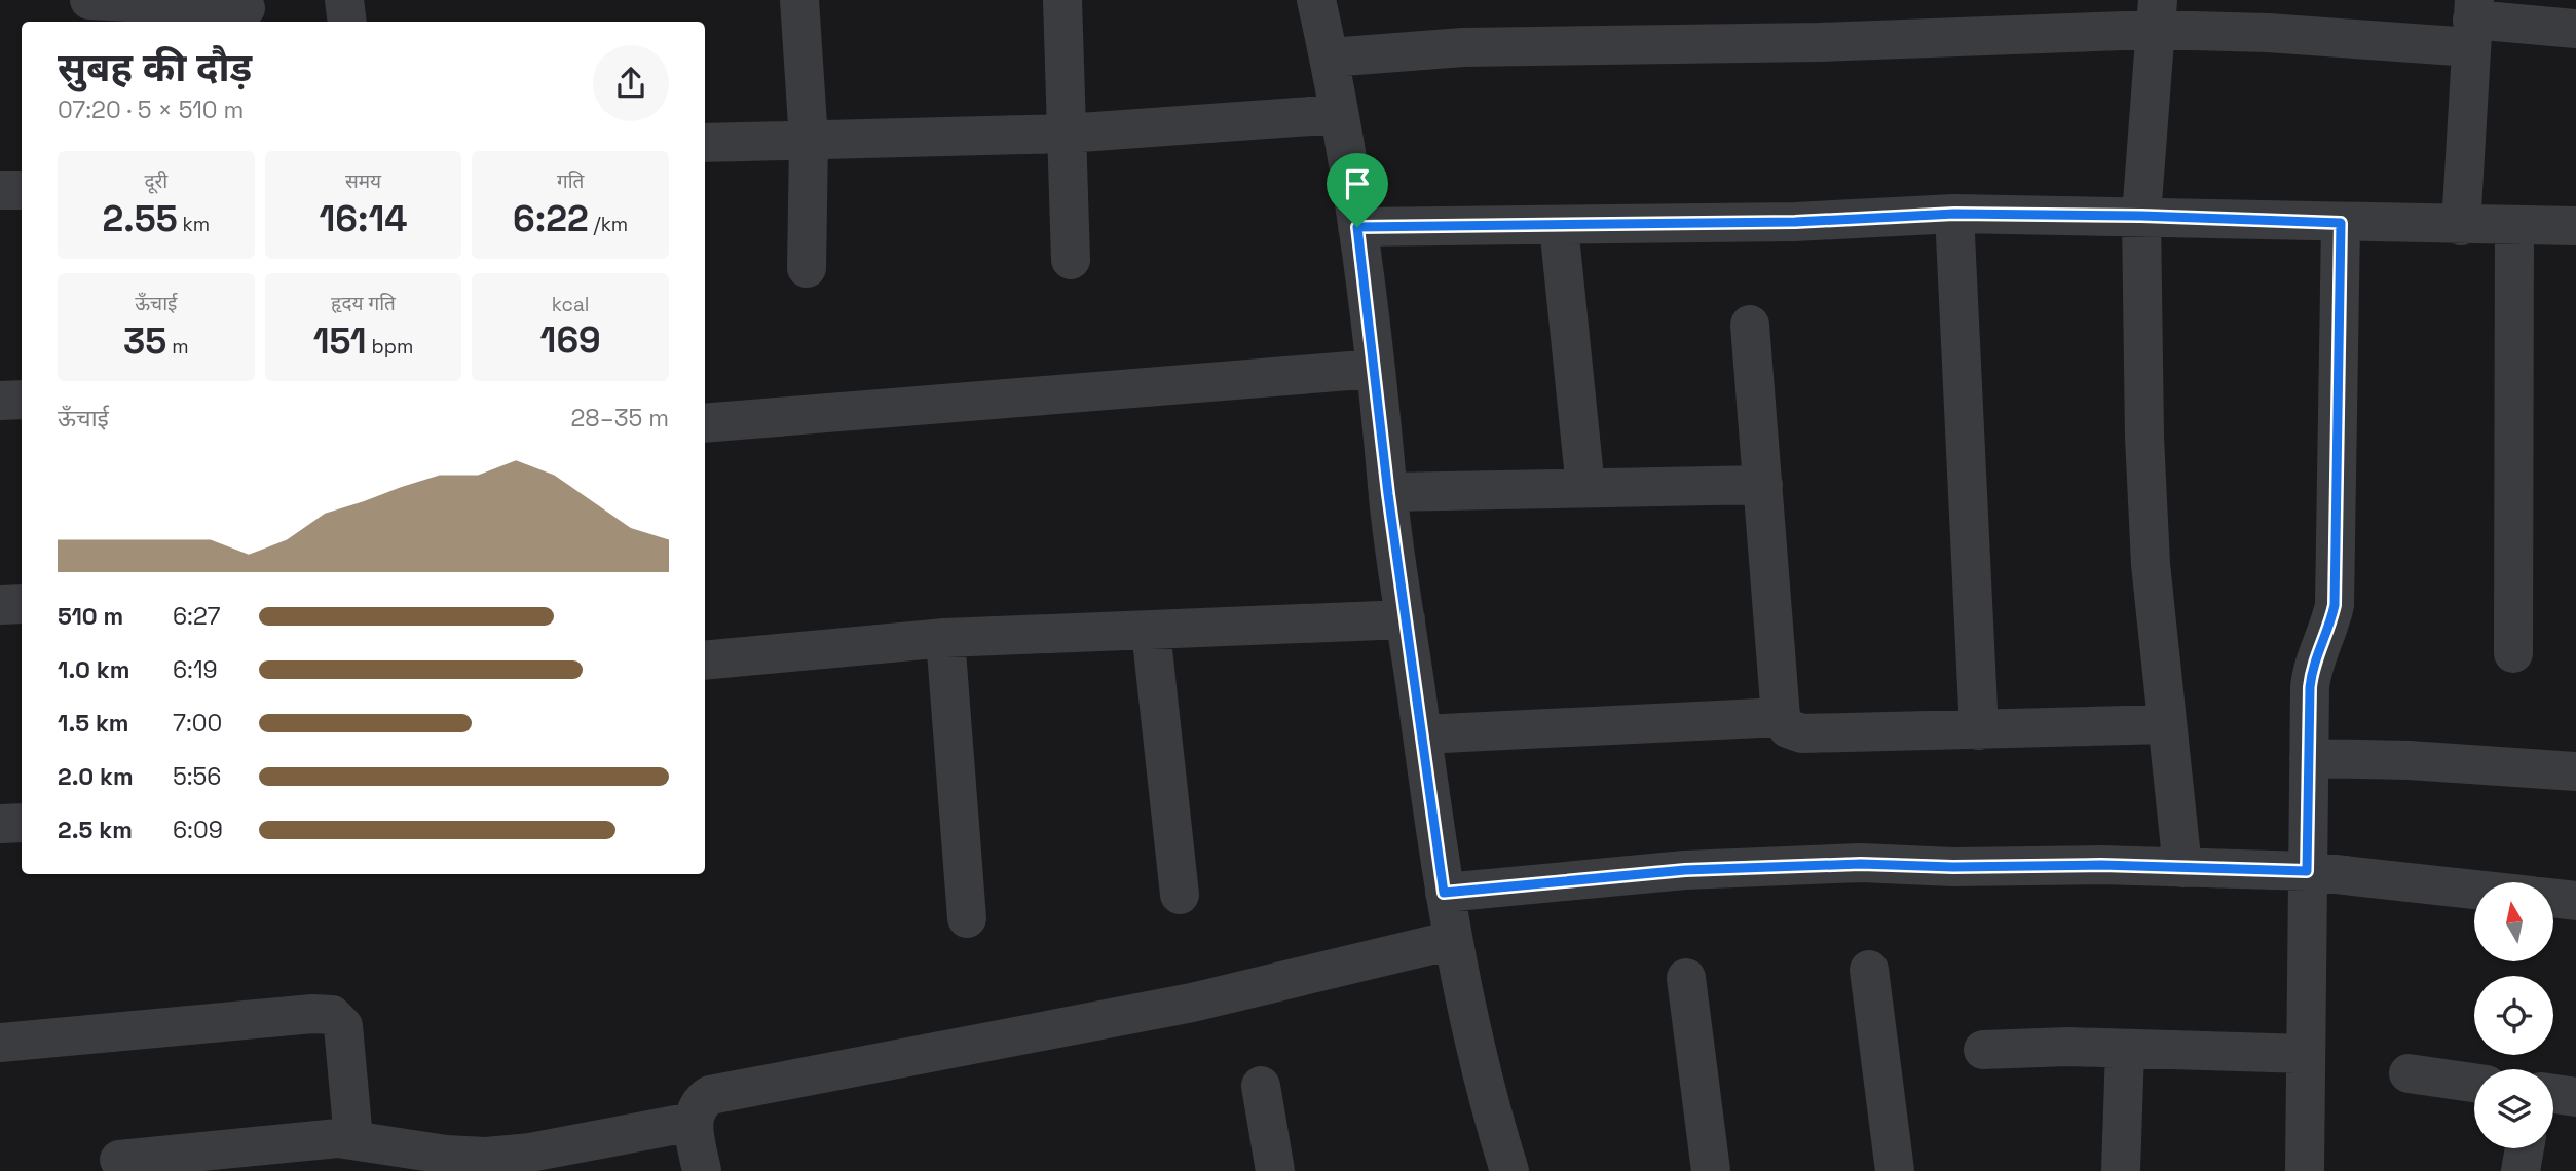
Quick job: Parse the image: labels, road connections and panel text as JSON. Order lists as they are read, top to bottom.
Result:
{
  "north": "top",
  "page": {
    "heading": ["सुबह की दौड़", "07:20 · 5 × 510 m"],
    "stats": [
      ["दूरी", "2.55 km"],
      ["समय", "16:14"],
      ["गति", "6:22 /km"],
      ["ऊँचाई", "35 m"],
      ["हृदय गति", "151 bpm"],
      ["kcal", "169"]
    ],
    "chart": ["ऊँचाई", "28–35 m"],
    "list": [
      {
        "name": "510 m",
        "note": "6:27"
      },
      {
        "name": "1.0 km",
        "note": "6:19"
      },
      {
        "name": "1.5 km",
        "note": "7:00"
      },
      {
        "name": "2.0 km",
        "note": "5:56"
      },
      {
        "name": "2.5 km",
        "note": "6:09"
      }
    ]
  }
}
